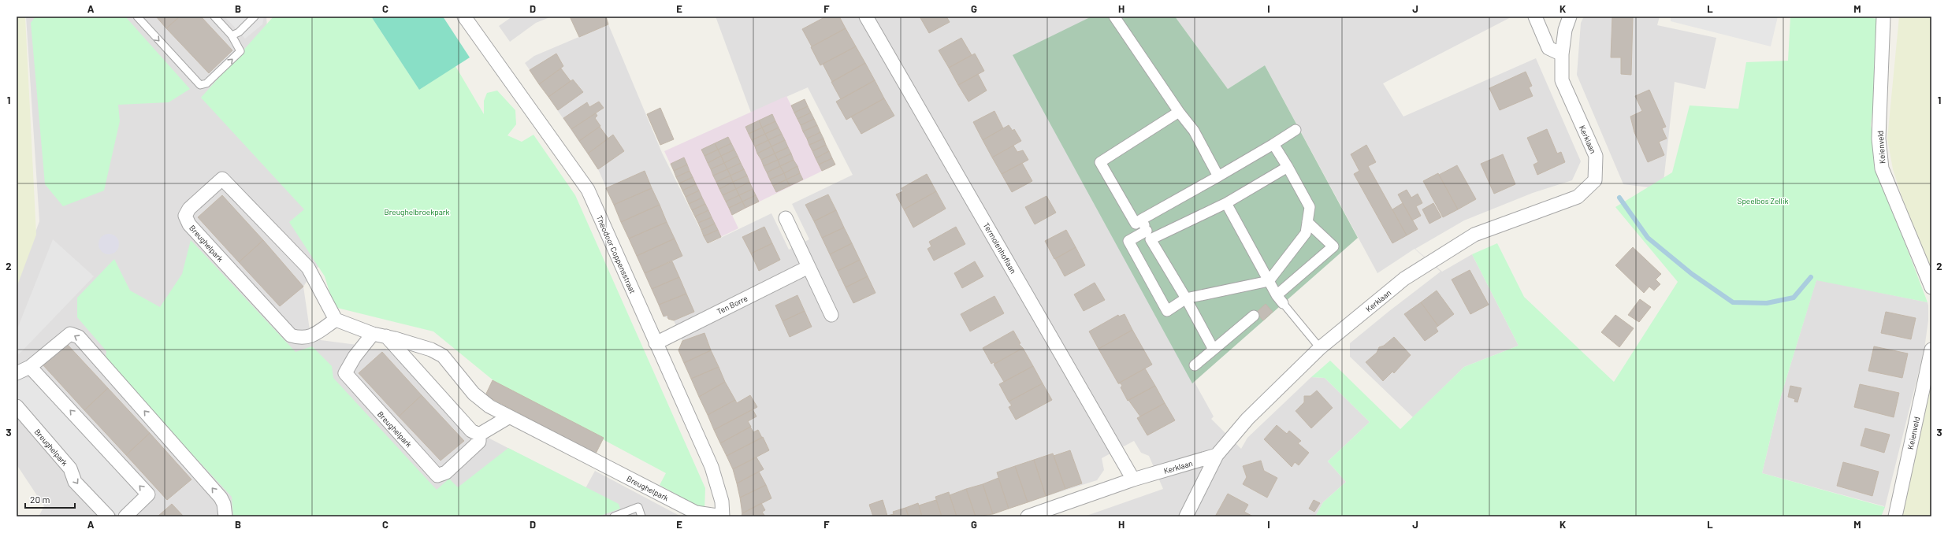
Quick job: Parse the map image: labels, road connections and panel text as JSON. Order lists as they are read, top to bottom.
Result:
{
  "streets": {
    "street": [
      "Kerklaan",
      "Keienveld",
      "Breughelpark",
      "Termolenhoflaan",
      "Theodoor Coppensstraat",
      "Ten Borre"
    ]
  },
  "crossings": [
    ["Kerklaan", "Termolenhoflaan"],
    ["Breughelpark", "Theodoor Coppensstraat"],
    ["Theodoor Coppensstraat", "Ten Borre"]
  ],
  "parks": ["Speelbos Zellik", "Breughelbroekpark"],
  "scale_bar": "20 m",
  "grid": {
    "columns": [
      "A",
      "B",
      "C",
      "D",
      "E",
      "F",
      "G",
      "H",
      "I",
      "J",
      "K",
      "L",
      "M"
    ],
    "rows": ["1", "2", "3"]
  }
}
